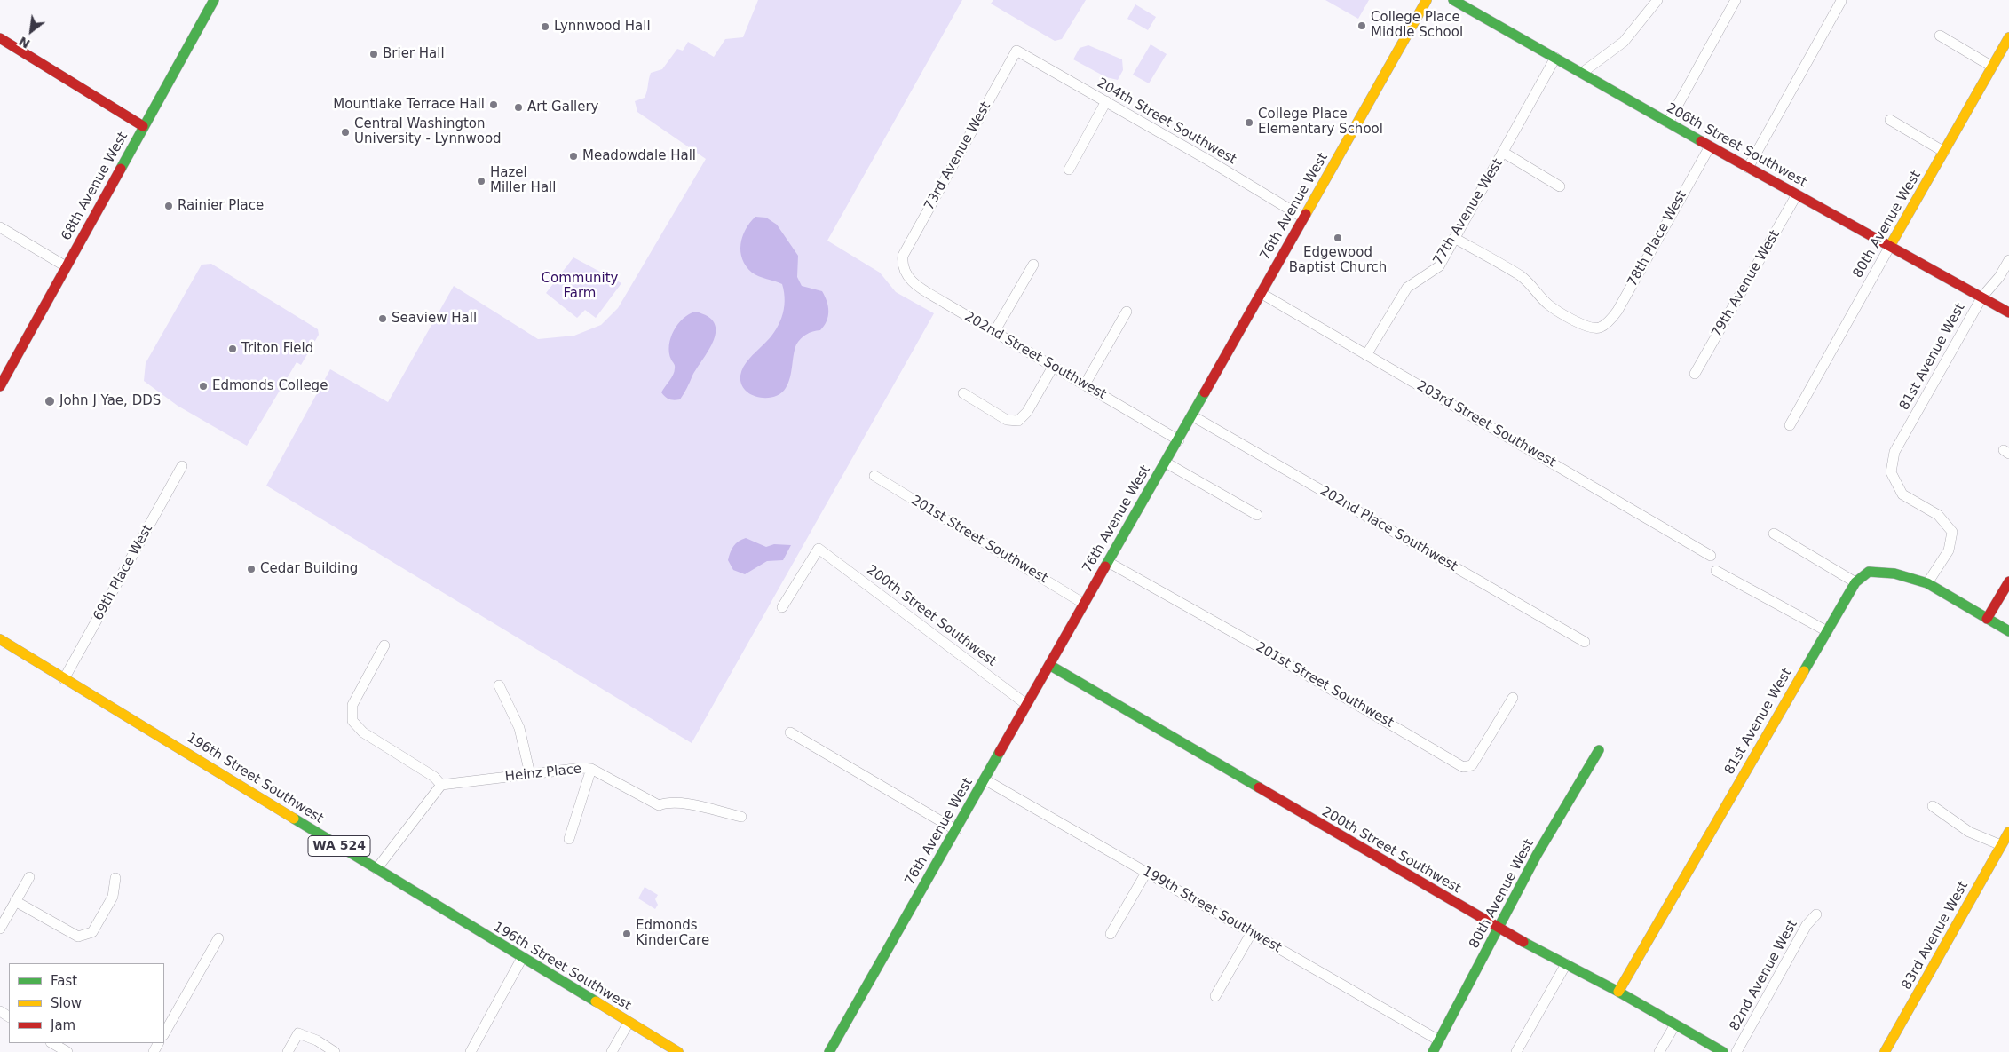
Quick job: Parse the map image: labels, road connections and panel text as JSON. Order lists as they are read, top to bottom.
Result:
{
  "streets": {
    "street": [
      "204th Street Southwest",
      "206th Street Southwest",
      "73rd Avenue West",
      "68th Avenue West",
      "76th Avenue West",
      "77th Avenue West",
      "80th Avenue West",
      "78th Place West",
      "79th Avenue West",
      "202nd Street Southwest",
      "81st Avenue West",
      "203rd Street Southwest",
      "202nd Place Southwest",
      "201st Street Southwest",
      "69th Place West",
      "200th Street Southwest",
      "Heinz Place",
      "196th Street Southwest",
      "WA 524",
      "199th Street Southwest",
      "83rd Avenue West",
      "82nd Avenue West"
    ]
  },
  "crossings": [
    ["204th Street Southwest", "73rd Avenue West"],
    ["204th Street Southwest", "76th Avenue West"],
    ["206th Street Southwest", "77th Avenue West"],
    ["206th Street Southwest", "80th Avenue West"],
    ["206th Street Southwest", "78th Place West"],
    ["206th Street Southwest", "79th Avenue West"],
    ["206th Street Southwest", "81st Avenue West"],
    ["73rd Avenue West", "202nd Street Southwest"],
    ["76th Avenue West", "202nd Street Southwest"],
    ["76th Avenue West", "203rd Street Southwest"],
    ["76th Avenue West", "202nd Place Southwest"],
    ["76th Avenue West", "201st Street Southwest"],
    ["76th Avenue West", "200th Street Southwest"],
    ["76th Avenue West", "199th Street Southwest"],
    ["77th Avenue West", "78th Place West"],
    ["77th Avenue West", "203rd Street Southwest"],
    ["80th Avenue West", "200th Street Southwest"],
    ["80th Avenue West", "199th Street Southwest"],
    ["81st Avenue West", "200th Street Southwest"],
    ["69th Place West", "196th Street Southwest"]
  ],
  "parks": ["Community Farm"],
  "places": [
    "College Place Middle School",
    "Lynnwood Hall",
    "Brier Hall",
    "Mountlake Terrace Hall",
    "Art Gallery",
    "College Place Elementary School",
    "Central Washington University - Lynnwood",
    "Meadowdale Hall",
    "Hazel Miller Hall",
    "Rainier Place",
    "Edgewood Baptist Church",
    "Seaview Hall",
    "Triton Field",
    "Edmonds College",
    "John J Yae, DDS",
    "Cedar Building",
    "Edmonds KinderCare"
  ],
  "legend": ["Fast", "Slow", "Jam"],
  "north": "bottom left"
}
